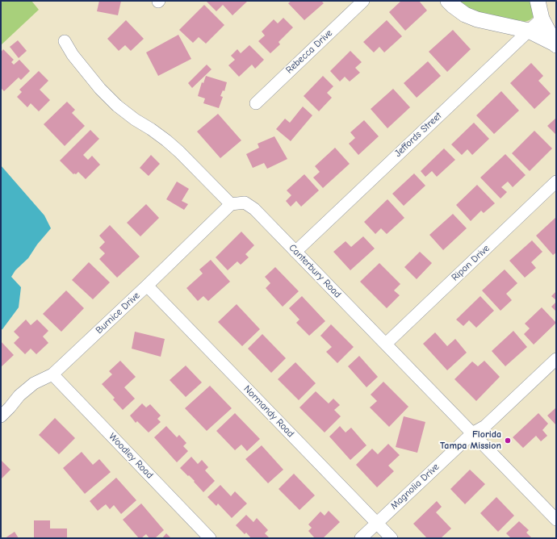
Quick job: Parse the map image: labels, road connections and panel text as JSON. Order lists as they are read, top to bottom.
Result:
{
  "streets": {
    "street": [
      "Rebecca Drive",
      "Jeffords Street",
      "Ripon Drive",
      "Canterbury Road",
      "Burnice Drive",
      "Normandy Road",
      "Woodley Road",
      "Magnolia Drive"
    ]
  },
  "crossings": [
    ["Jeffords Street", "Canterbury Road"],
    ["Ripon Drive", "Canterbury Road"],
    ["Canterbury Road", "Burnice Drive"],
    ["Canterbury Road", "Magnolia Drive"],
    ["Burnice Drive", "Normandy Road"],
    ["Burnice Drive", "Woodley Road"],
    ["Normandy Road", "Magnolia Drive"]
  ],
  "places": ["Florida Tampa Mission"]
}
